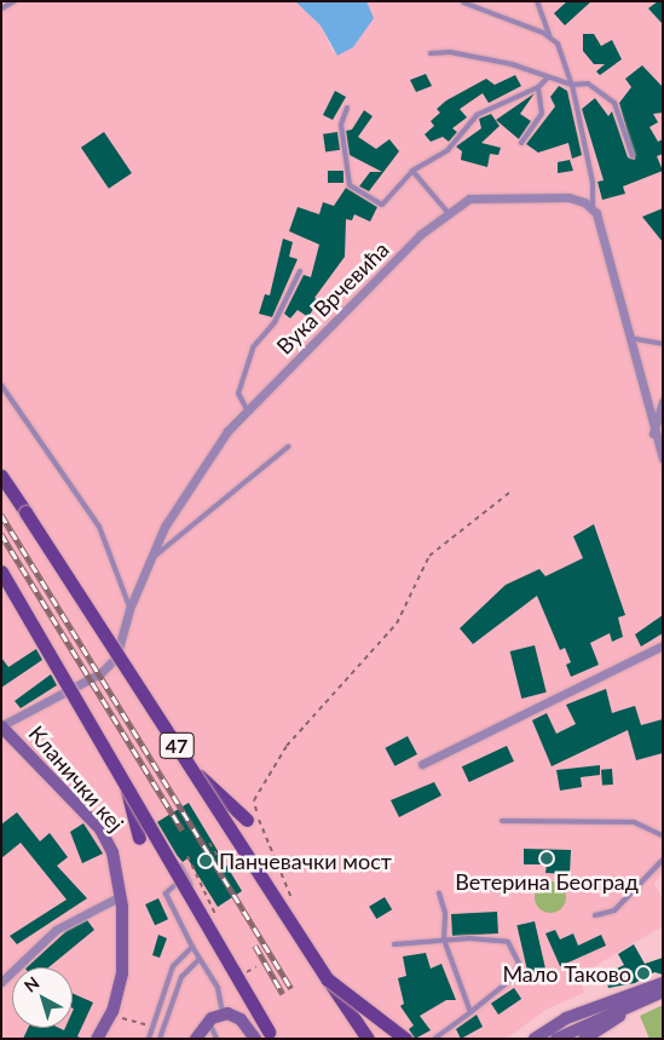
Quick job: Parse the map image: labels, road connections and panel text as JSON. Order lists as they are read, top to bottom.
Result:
{
  "streets": {
    "main road": ["47", "Кланички кеј"],
    "street": ["Вука Врчевића"]
  },
  "crossings": [
    ["Вука Врчевића", "Кланички кеј"]
  ],
  "places": ["Ветерина Београд", "Панчевачки мост", "Мало Таково"],
  "north": "top left"
}
